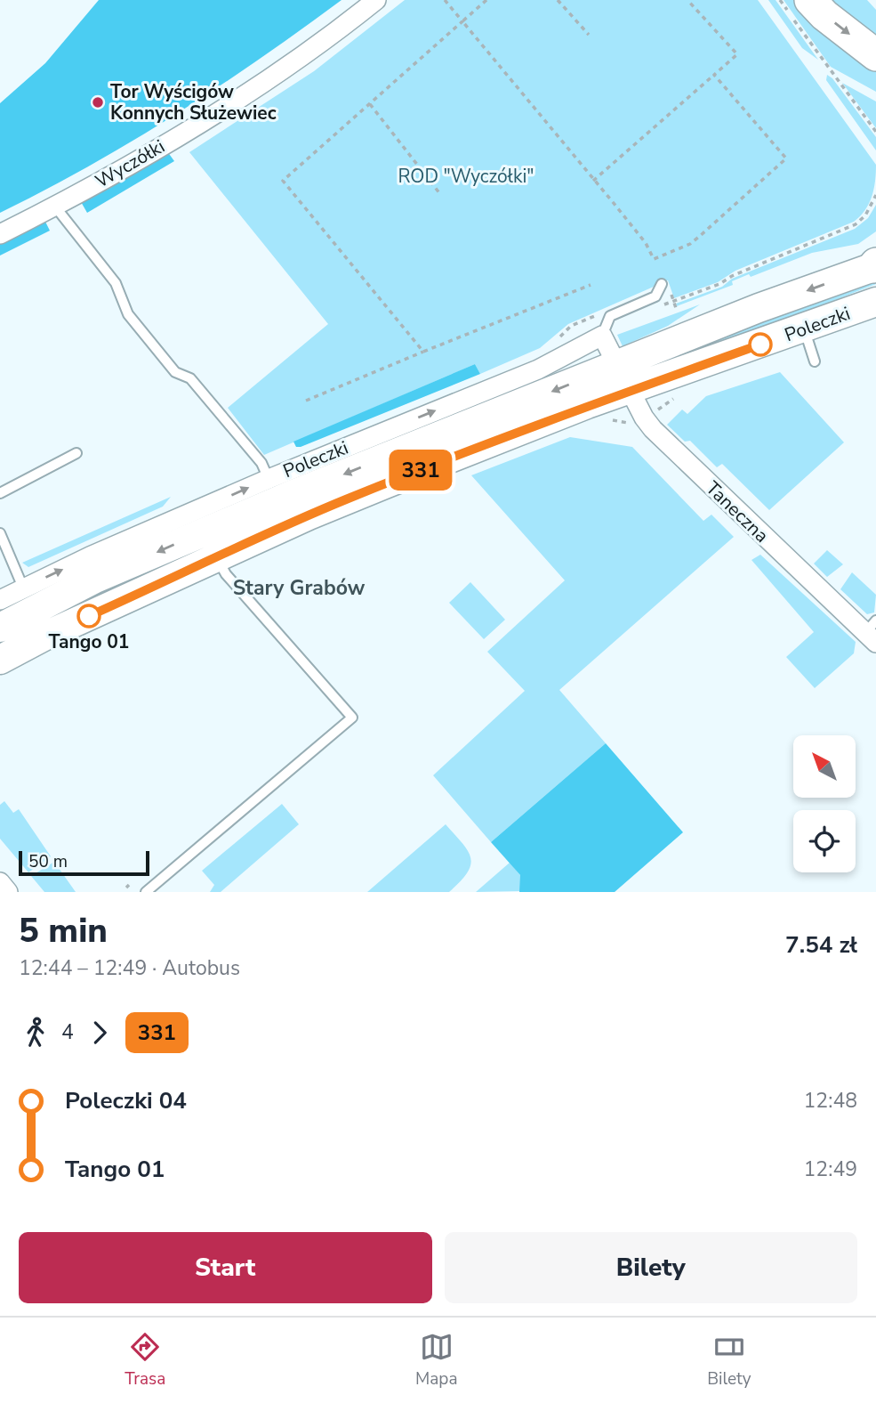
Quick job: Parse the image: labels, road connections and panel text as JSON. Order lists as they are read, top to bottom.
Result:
{
  "streets": {
    "main road": ["Poleczki"],
    "street": ["Wyczółki", "Taneczna"]
  },
  "crossings": [
    ["Poleczki", "Taneczna"]
  ],
  "districts": ["Stary Grabów"],
  "parks": ["ROD \"Wyczółki\""],
  "places": ["Tor Wyścigów Konnych Służewiec", "Tango 01"],
  "lines": ["bus line 331"],
  "scale_bar": "50 m",
  "north": "top left",
  "page": {
    "on_map": "331",
    "scale": "50 m",
    "heading": ["5 min", "12:44 – 12:49 · Autobus", "7.54 zł"],
    "legs": ["4", "331"],
    "list": [
      {
        "name": "Poleczki 04",
        "value": "12:48"
      },
      {
        "name": "Tango 01",
        "value": "12:49"
      }
    ],
    "buttons": ["Start", "Bilety"],
    "tabs": ["Trasa", "Mapa", "Bilety"]
  }
}
